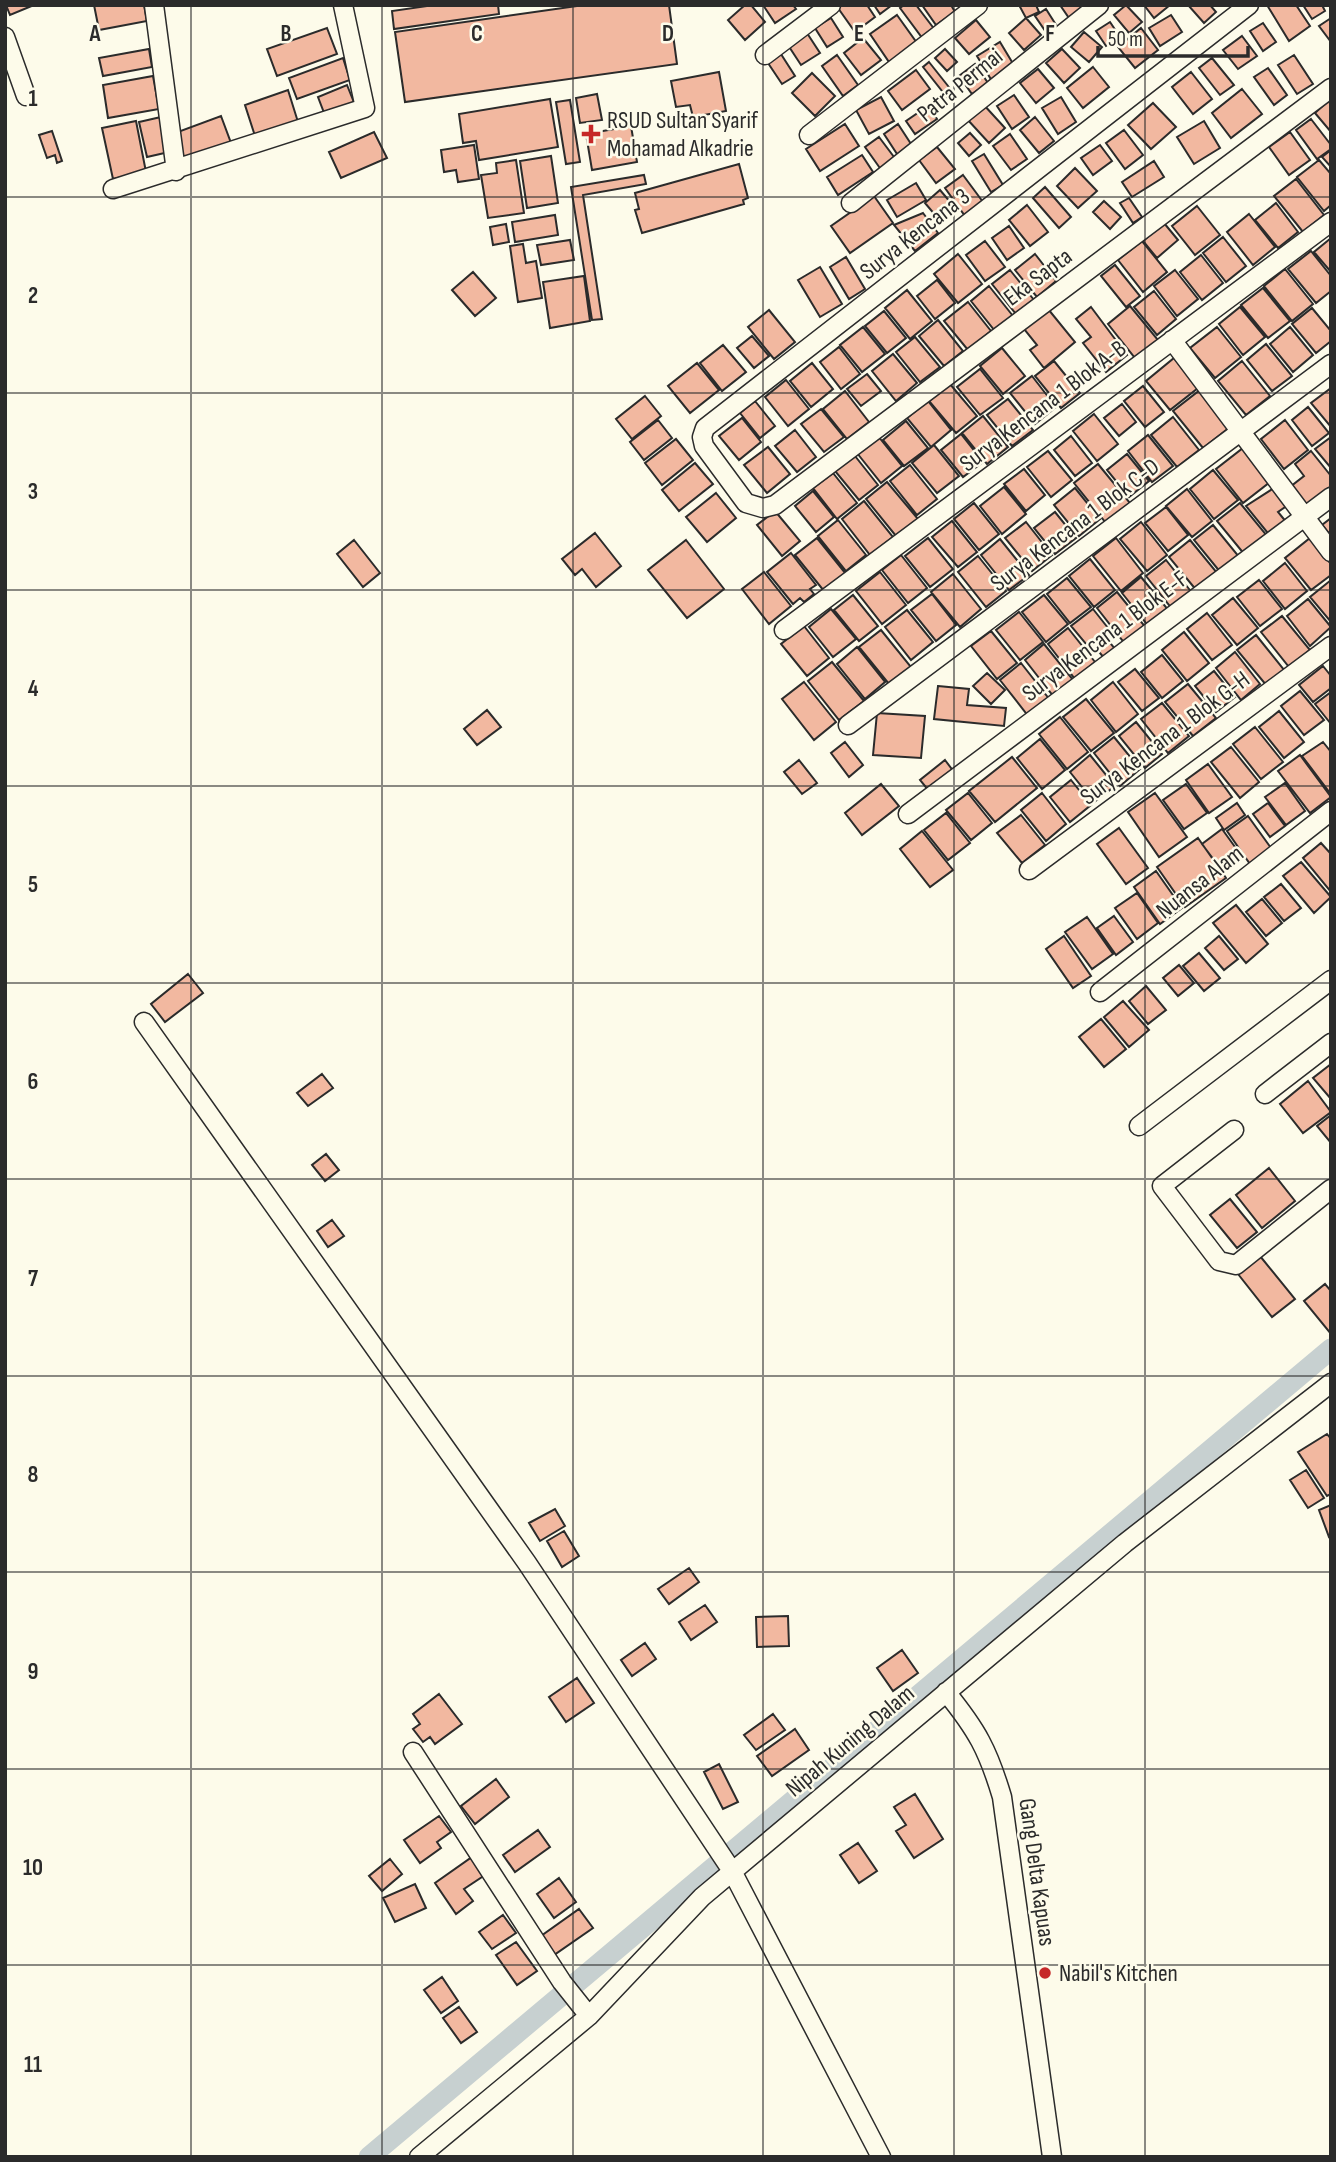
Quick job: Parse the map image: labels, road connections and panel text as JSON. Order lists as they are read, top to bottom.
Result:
{
  "streets": {
    "street": [
      "Patra Permai",
      "Surya Kencana 3",
      "Eka Sapta",
      "Surya Kencana 1 Blok A-B",
      "Surya Kencana 1 Blok C-D",
      "Surya Kencana 1 Blok E-F",
      "Surya Kencana 1 Blok G-H",
      "Nuansa Alam",
      "Nipah Kuning Dalam",
      "Gang Delta Kapuas"
    ]
  },
  "crossings": [
    ["Surya Kencana 3", "Eka Sapta"],
    ["Nipah Kuning Dalam", "Gang Delta Kapuas"]
  ],
  "places": {
    "health": ["RSUD Sultan Syarif Mohamad Alkadrie"],
    "other": ["Nabil's Kitchen"]
  },
  "scale_bar": "50 m",
  "grid": {
    "columns": [
      "A",
      "B",
      "C",
      "D",
      "E",
      "F"
    ],
    "rows": [
      "1",
      "2",
      "3",
      "4",
      "5",
      "6",
      "7",
      "8",
      "9",
      "10",
      "11"
    ]
  }
}
